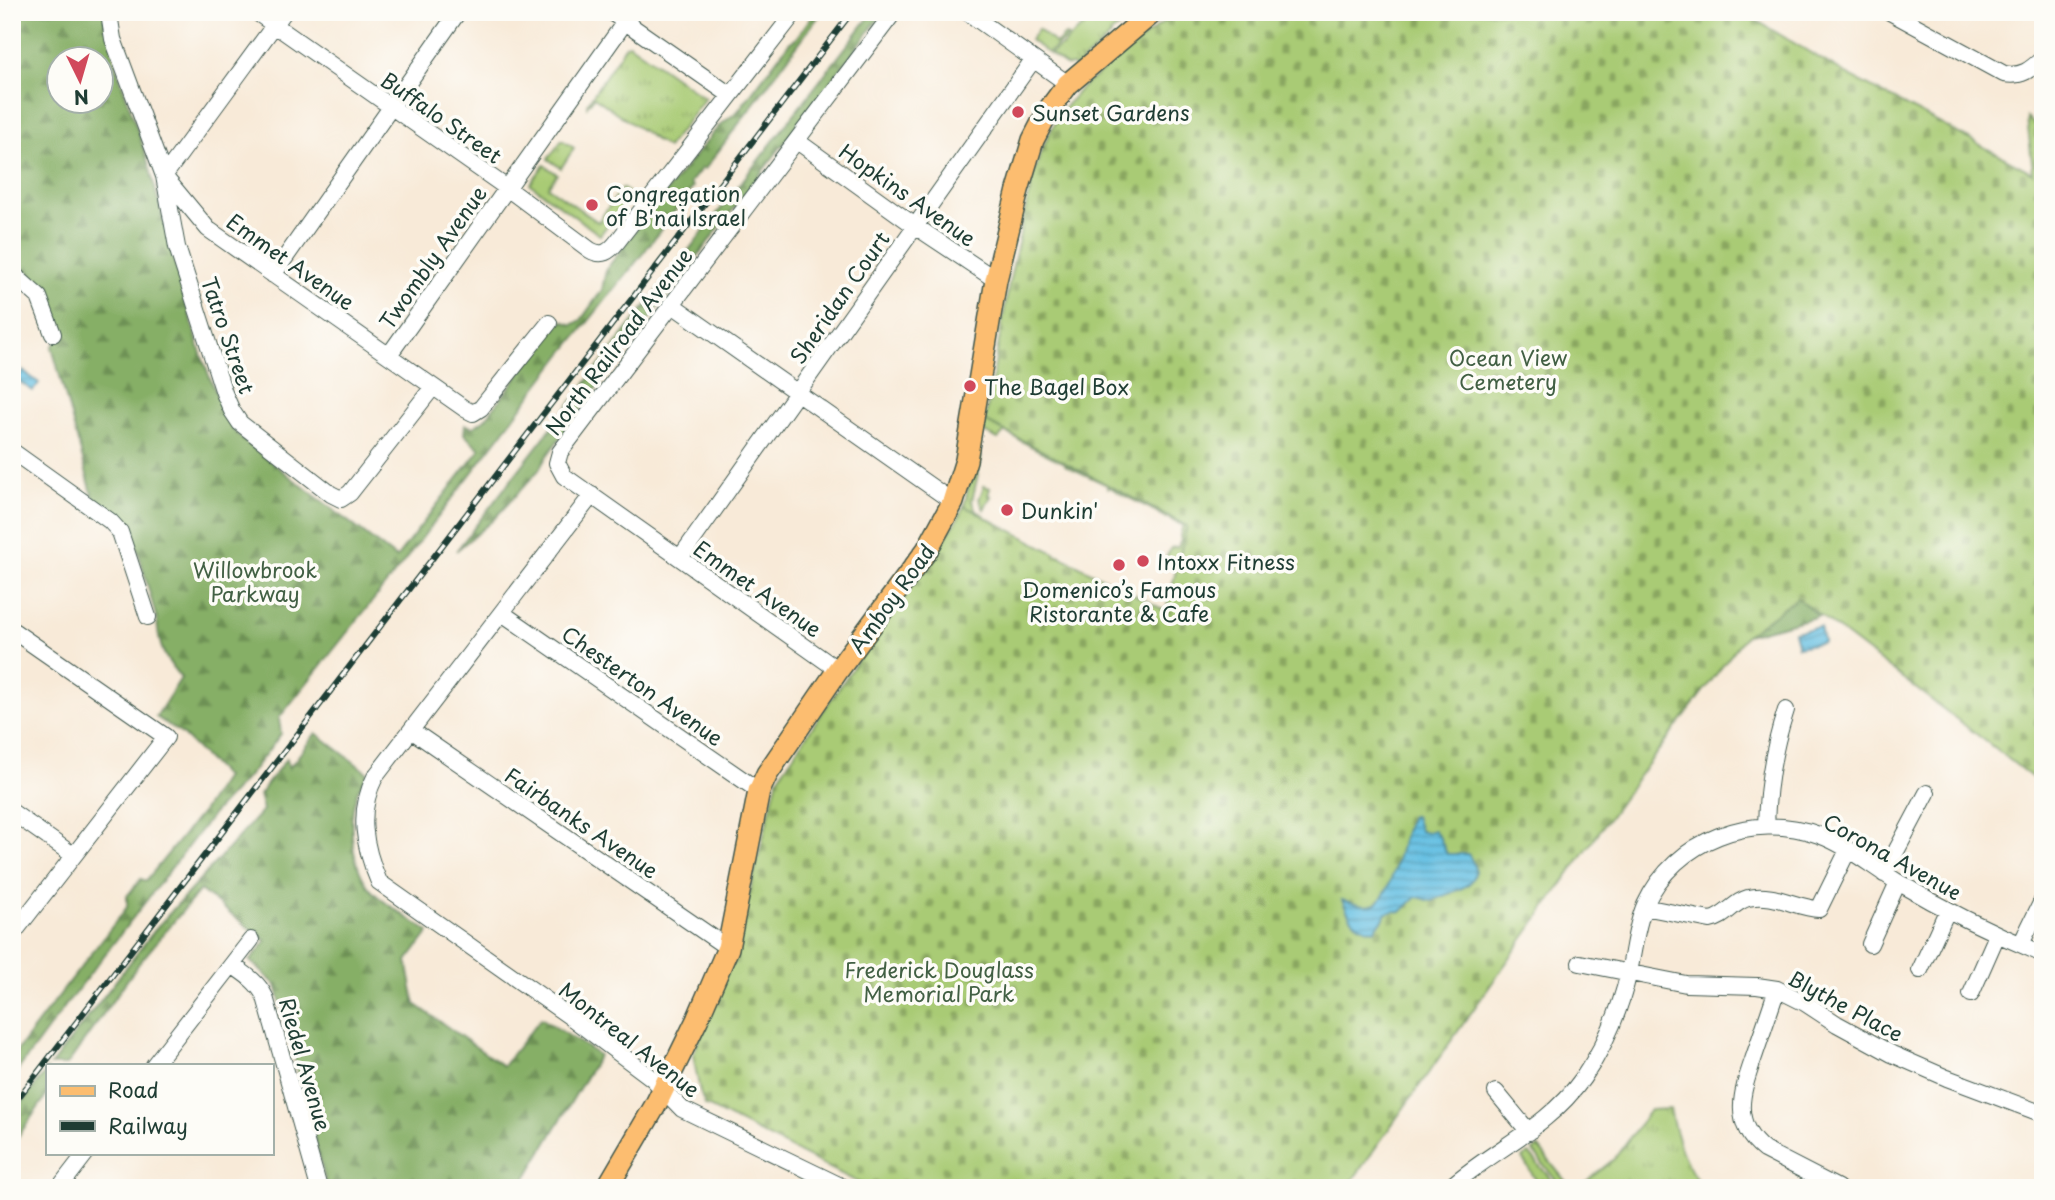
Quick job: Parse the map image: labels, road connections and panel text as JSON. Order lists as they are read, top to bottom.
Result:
{
  "streets": {
    "main road": ["Amboy Road"],
    "street": [
      "Buffalo Street",
      "Hopkins Avenue",
      "Twombly Avenue",
      "Emmet Avenue",
      "Sheridan Court",
      "Tatro Street",
      "North Railroad Avenue",
      "Chesterton Avenue",
      "Fairbanks Avenue",
      "Corona Avenue",
      "Blythe Place",
      "Montreal Avenue",
      "Riedel Avenue"
    ]
  },
  "crossings": [
    ["Buffalo Street", "Twombly Avenue"],
    ["Hopkins Avenue", "Sheridan Court"],
    ["Hopkins Avenue", "North Railroad Avenue"],
    ["Hopkins Avenue", "Amboy Road"],
    ["Twombly Avenue", "Emmet Avenue"],
    ["Emmet Avenue", "Sheridan Court"],
    ["Emmet Avenue", "Tatro Street"],
    ["Emmet Avenue", "North Railroad Avenue"],
    ["Emmet Avenue", "Amboy Road"],
    ["Amboy Road", "Chesterton Avenue"],
    ["Amboy Road", "Fairbanks Avenue"],
    ["Amboy Road", "Montreal Avenue"],
    ["Fairbanks Avenue", "Montreal Avenue"],
    ["Corona Avenue", "Blythe Place"]
  ],
  "parks": ["Ocean View Cemetery", "Willowbrook Parkway", "Frederick Douglass Memorial Park"],
  "places": [
    "Sunset Gardens",
    "Congregation of B'nai Israel",
    "The Bagel Box",
    "Dunkin'",
    "Intoxx Fitness",
    "Domenico’s Famous Ristorante & Cafe"
  ],
  "legend": ["Road", "Railway"],
  "north": "bottom"
}
